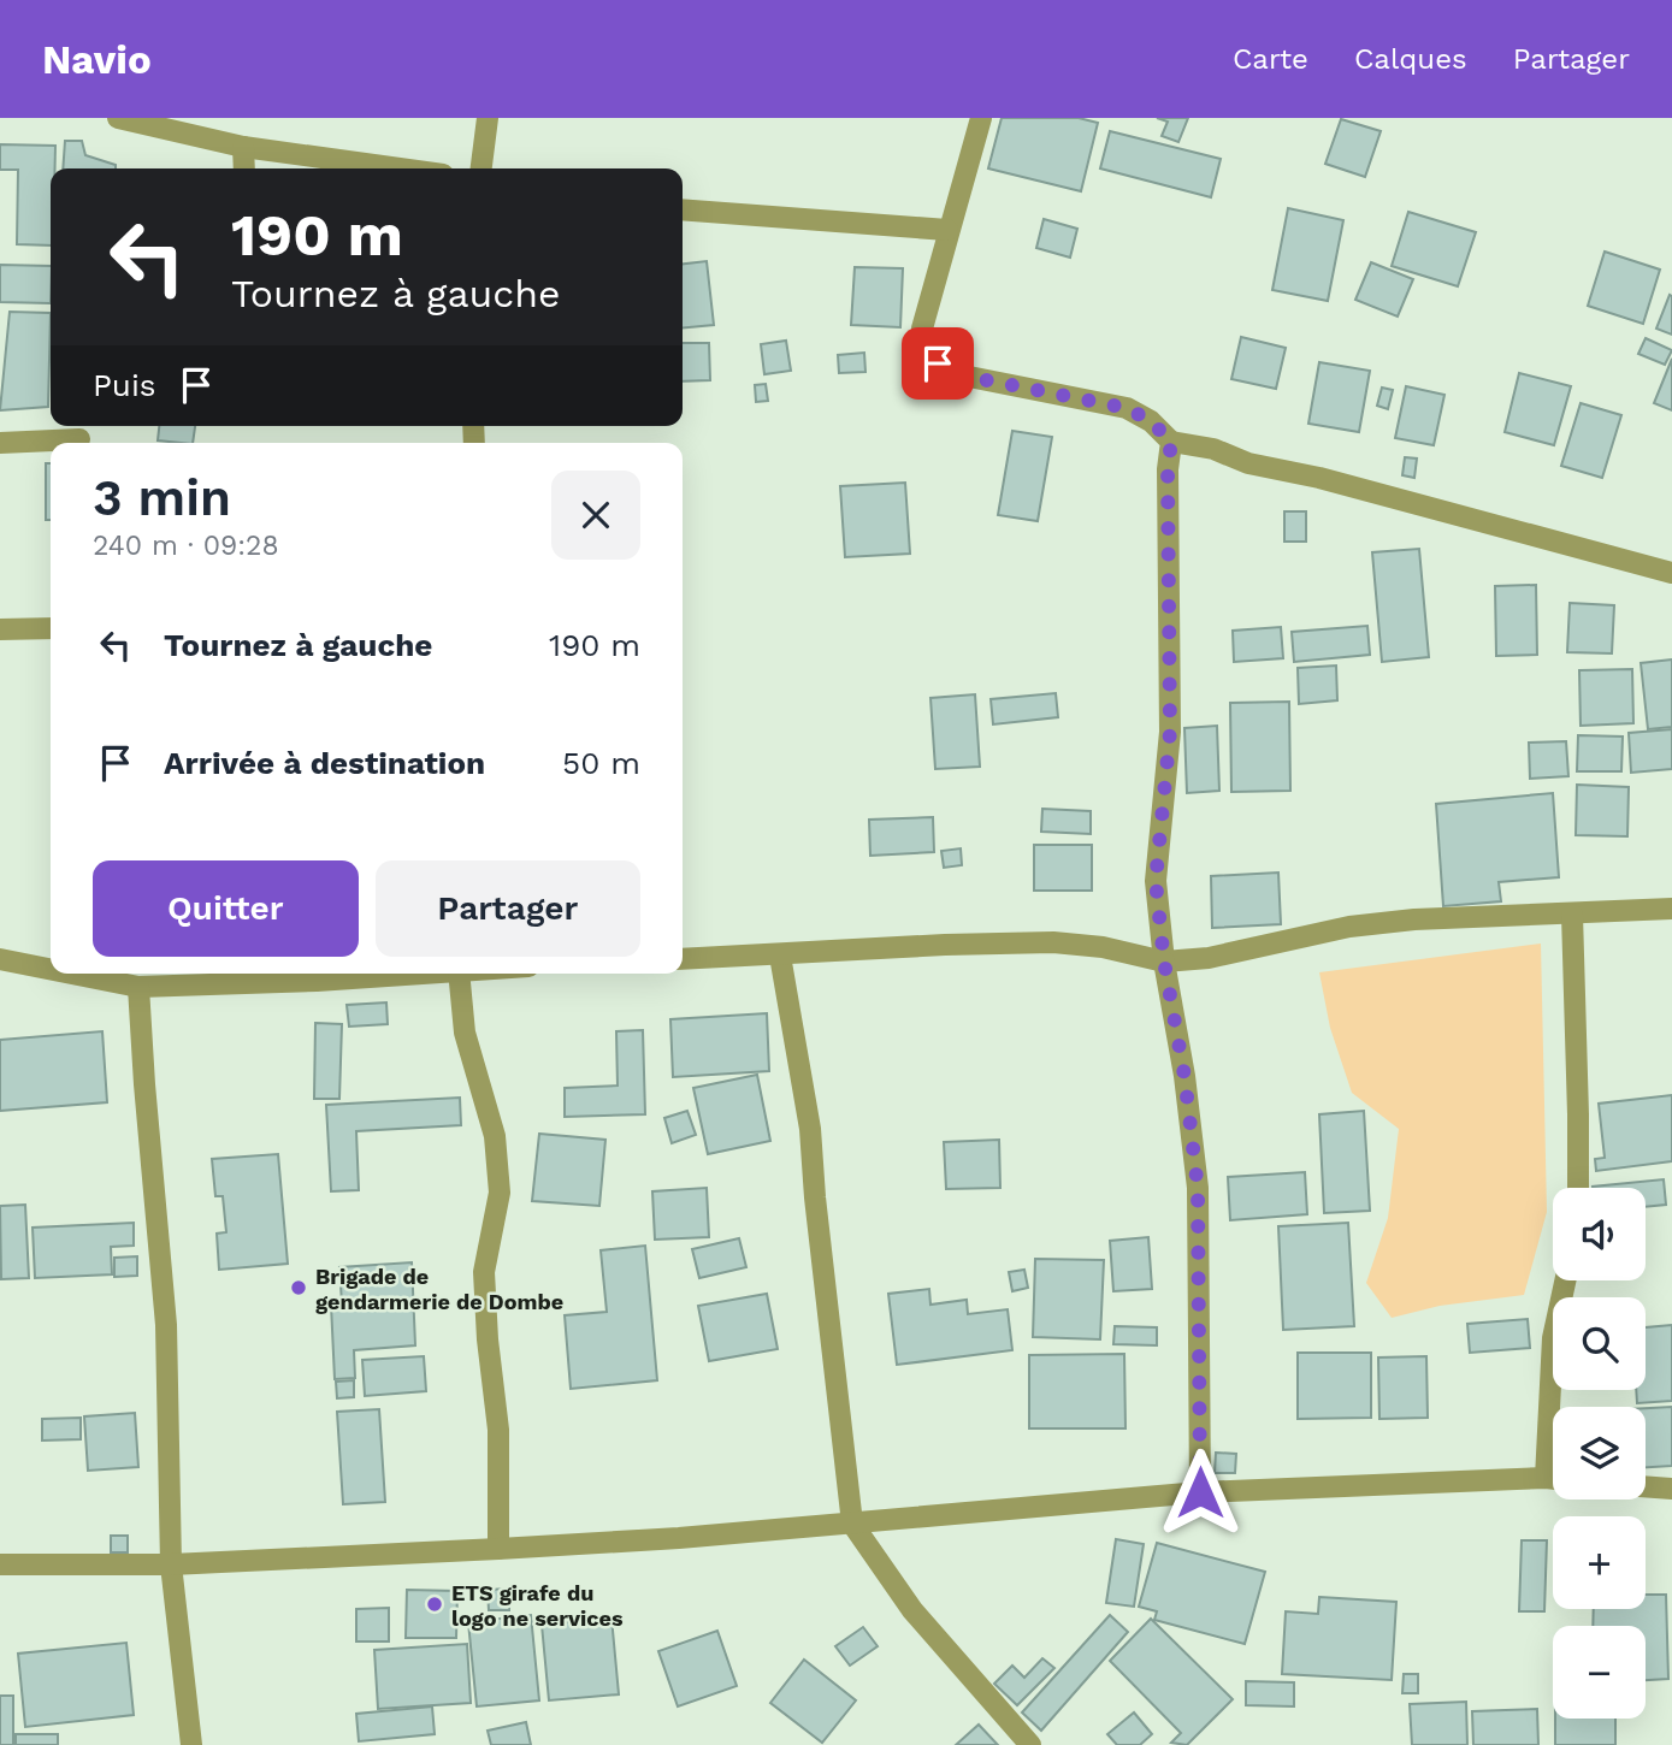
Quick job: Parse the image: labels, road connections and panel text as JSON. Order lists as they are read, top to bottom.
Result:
{
  "places": ["Brigade de gendarmerie de Dombe", "ETS girafe du logo ne services"],
  "page": {
    "header": "Navio",
    "nav": ["Carte", "Calques", "Partager"],
    "turn": ["190 m", "Tournez à gauche"],
    "then": "Puis",
    "heading": ["3 min", "240 m · 09:28"],
    "list": [
      {
        "name": "Tournez à gauche",
        "value": "190 m"
      },
      {
        "name": "Arrivée à destination",
        "value": "50 m"
      }
    ],
    "buttons": ["Quitter", "Partager"],
    "map_buttons": ["+", "−"]
  }
}
